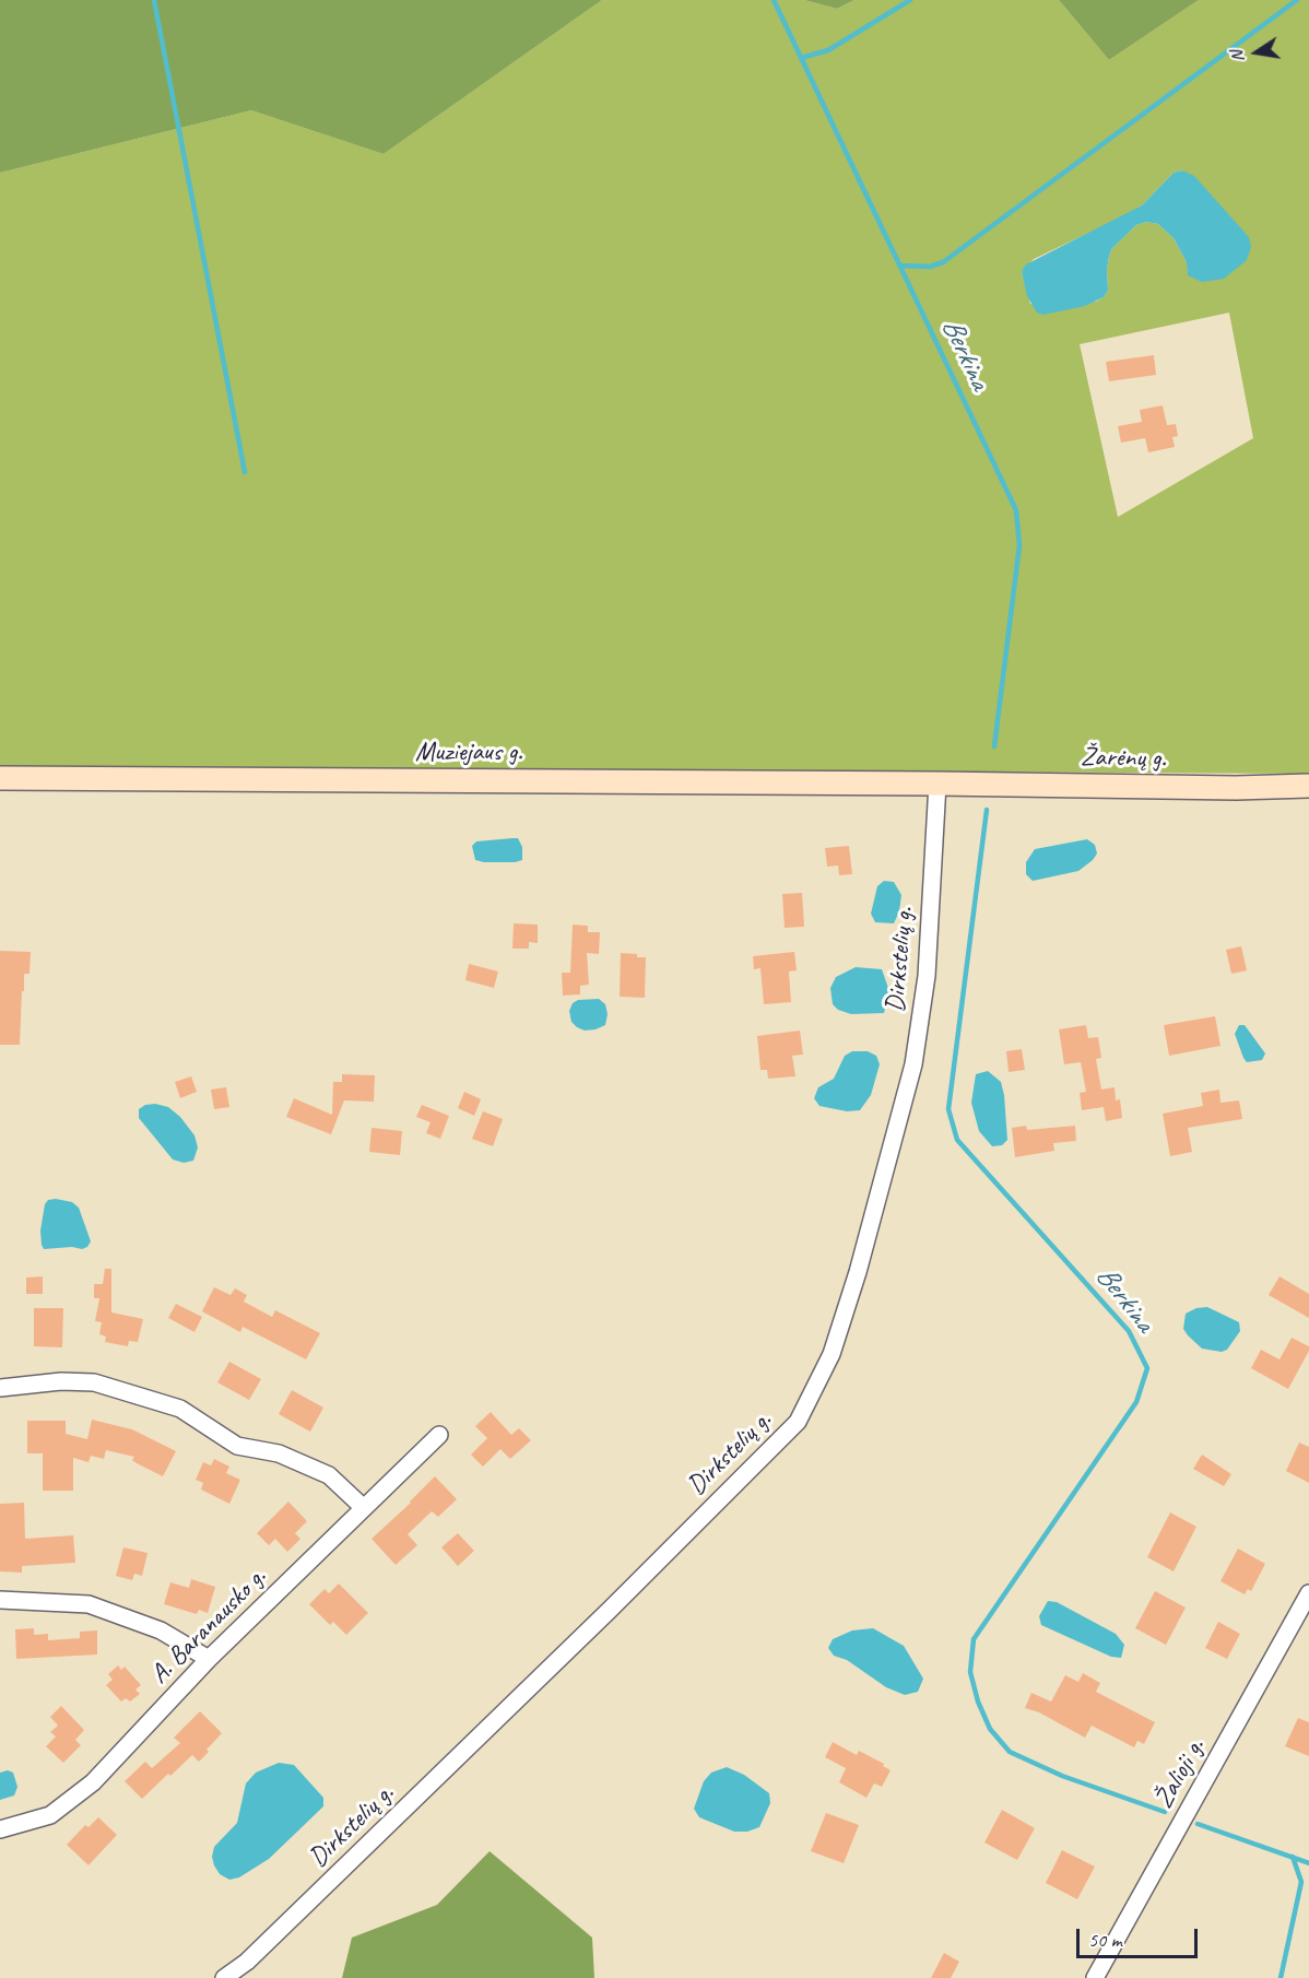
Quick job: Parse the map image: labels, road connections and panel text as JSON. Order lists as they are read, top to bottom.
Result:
{
  "streets": {
    "main road": ["Muziejaus g.", "Žarėnų g."],
    "street": ["Dirkstelių g.", "A. Baranausko g.", "Žalioji g."]
  },
  "crossings": [
    ["Muziejaus g.", "Žarėnų g."],
    ["Muziejaus g.", "Dirkstelių g."],
    ["Žarėnų g.", "Dirkstelių g."]
  ],
  "water": ["Berkina"],
  "scale_bar": "50 m",
  "north": "left"
}
